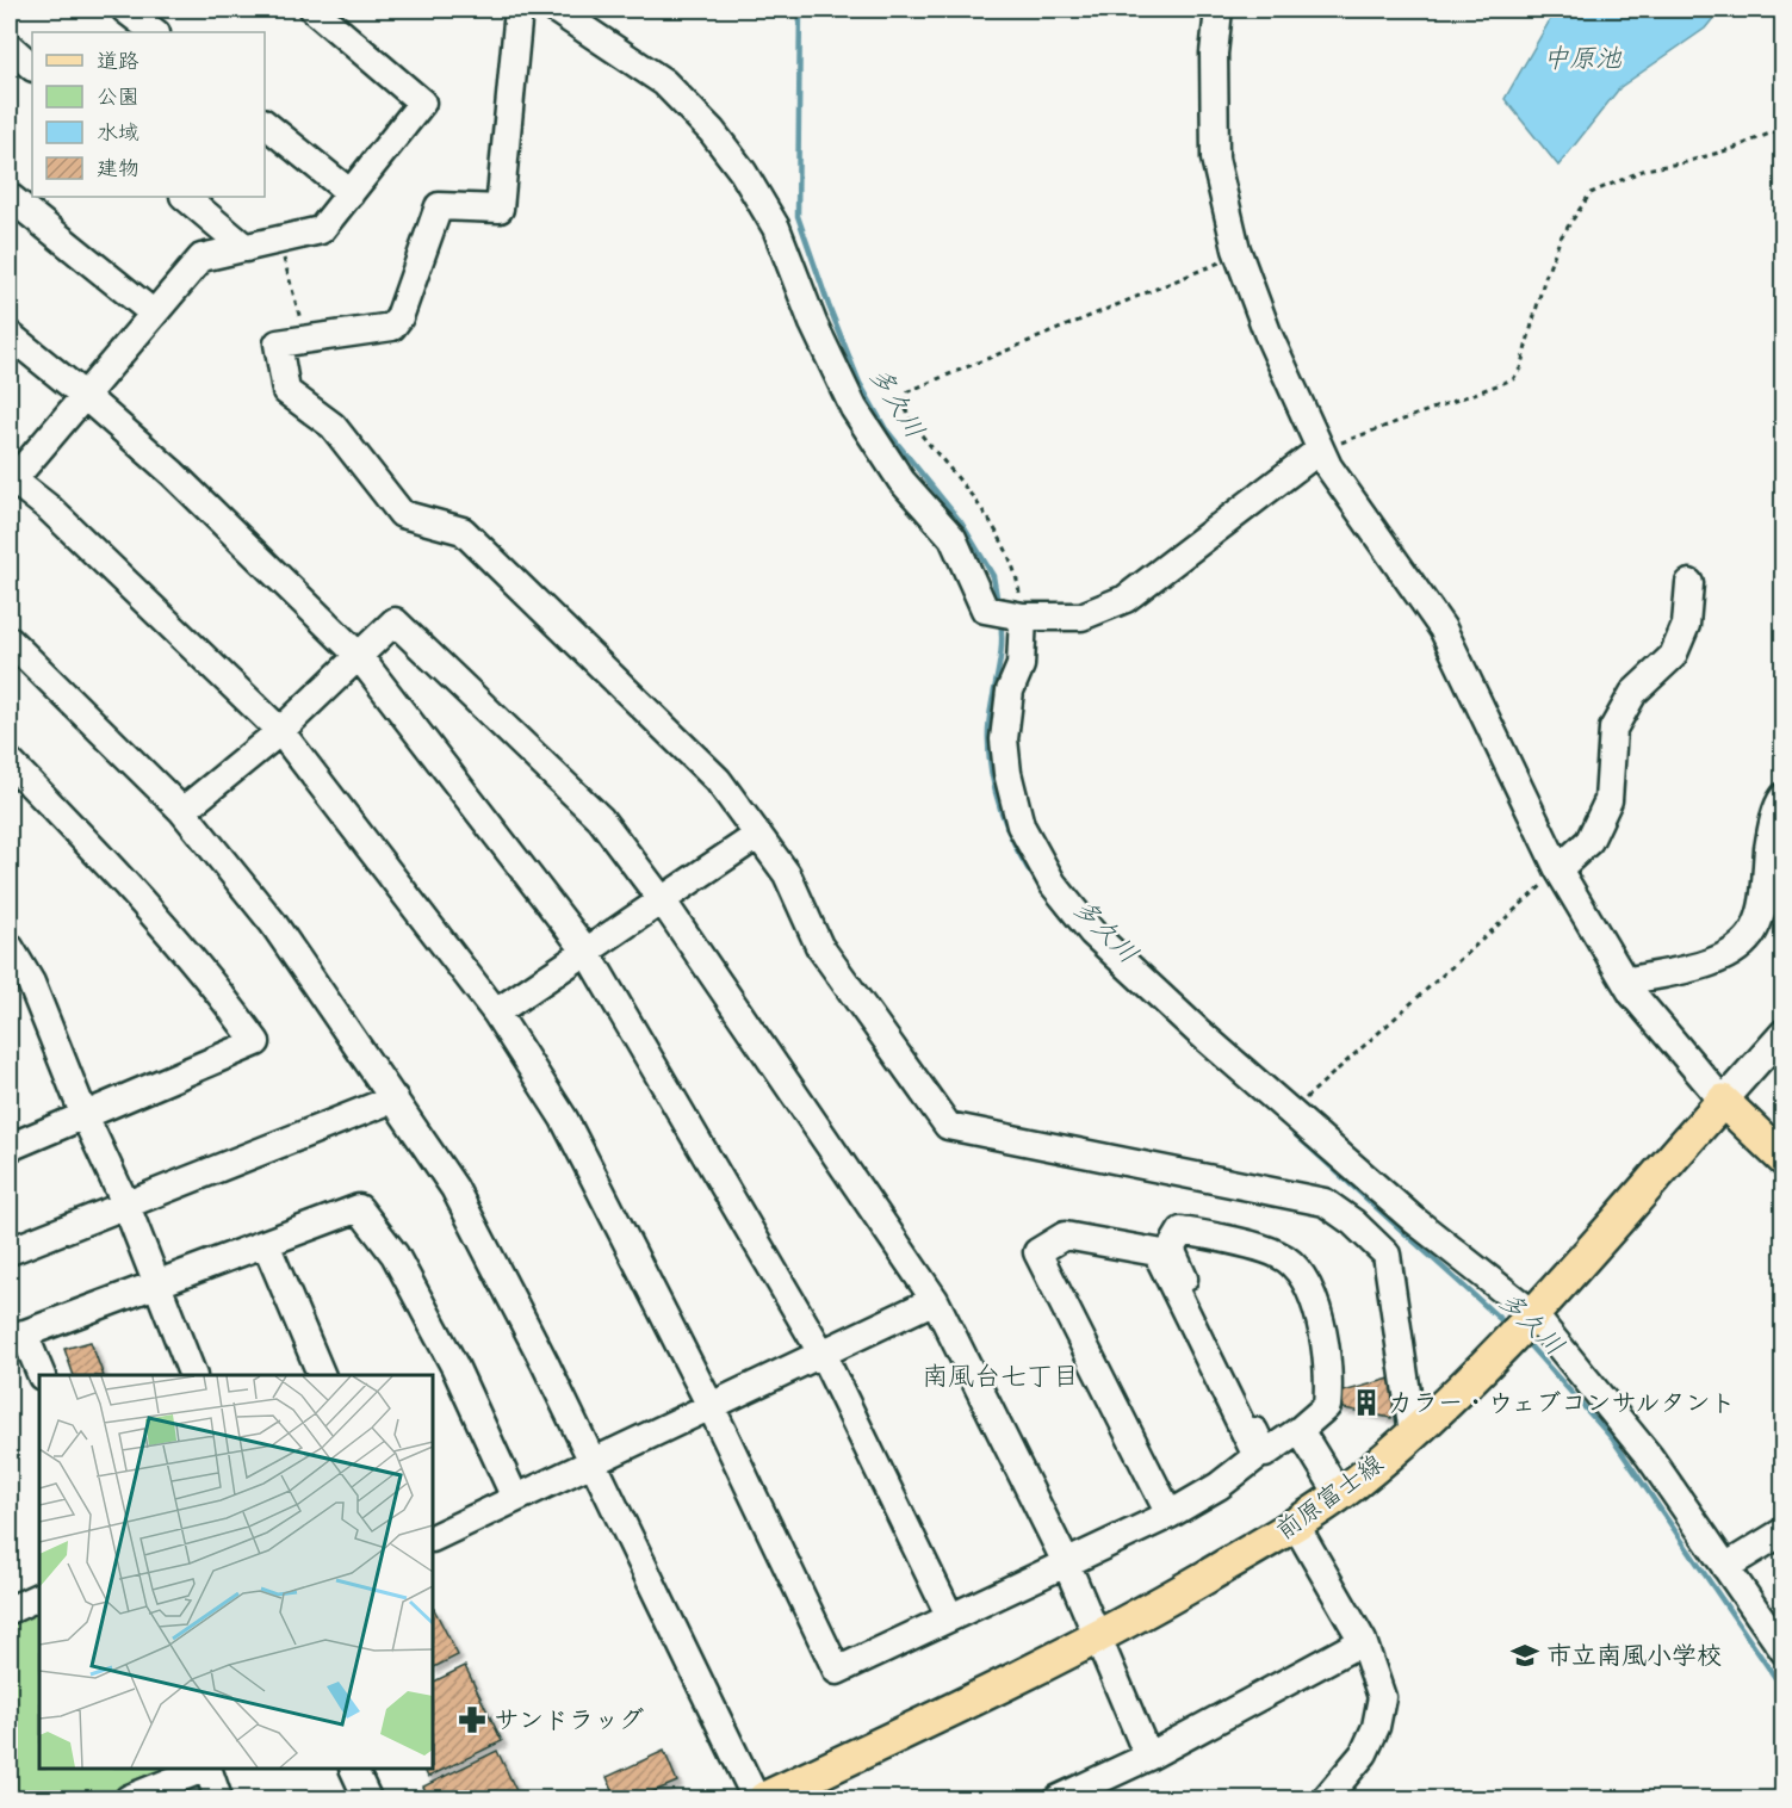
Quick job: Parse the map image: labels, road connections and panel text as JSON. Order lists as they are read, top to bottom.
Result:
{
  "streets": {
    "main road": ["前原富士線"]
  },
  "districts": ["南風台七丁目"],
  "water": ["中原池", "多久川"],
  "places": {
    "building": ["カラー・ウェブコンサルタント"],
    "school or university": ["市立南風小学校"],
    "pharmacy": ["サンドラッグ"]
  },
  "legend": [
    "道路",
    "公園",
    "水域",
    "建物"
  ]
}
